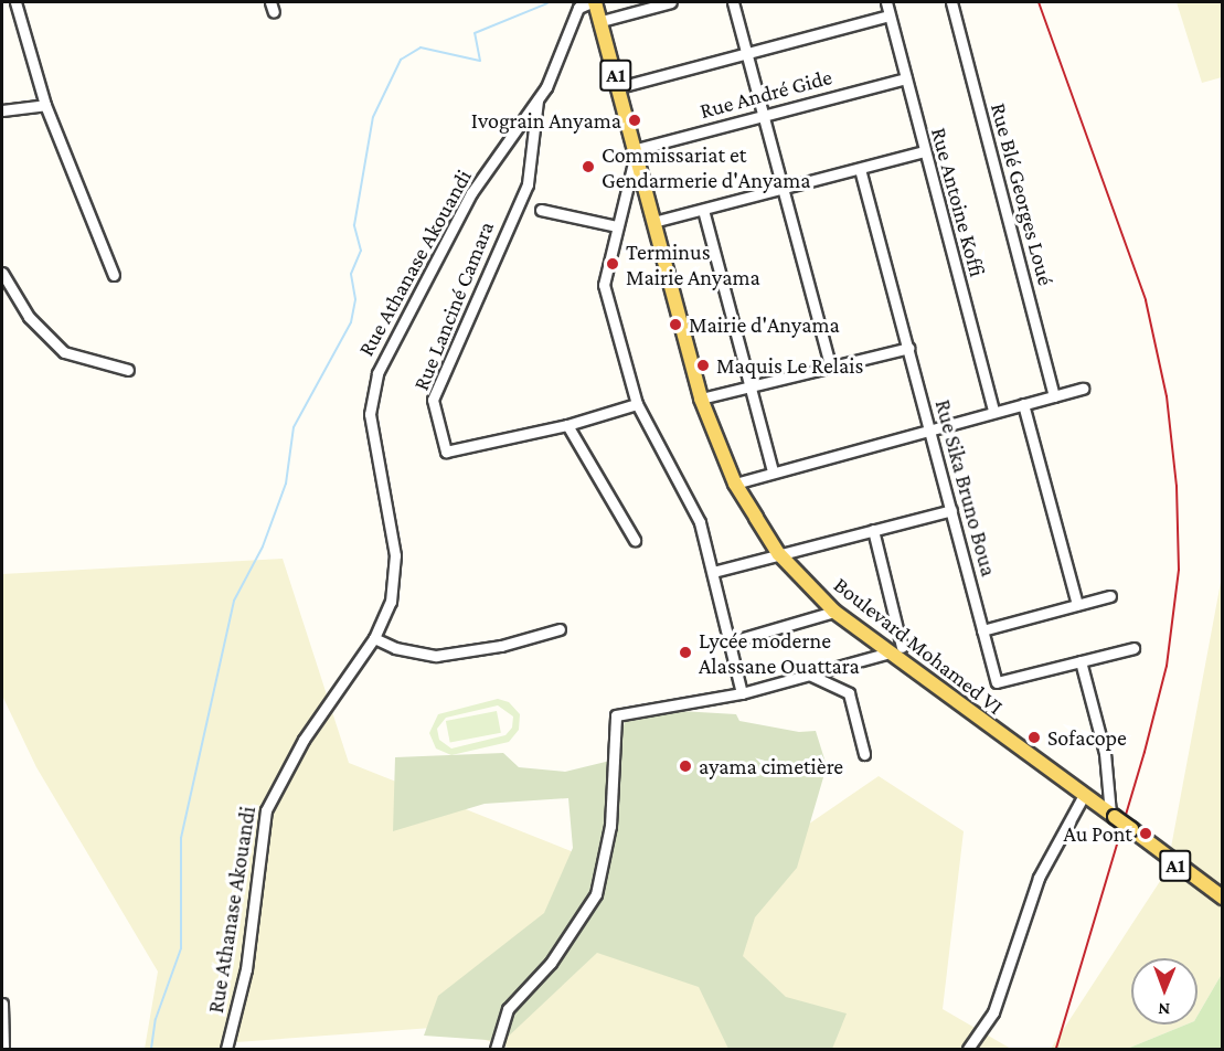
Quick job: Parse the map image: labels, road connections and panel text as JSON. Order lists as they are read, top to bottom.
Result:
{
  "streets": {
    "main road": ["A1", "Boulevard Mohamed VI"],
    "street": [
      "Rue André Gide",
      "Rue Blé Georges Loué",
      "Rue Antoine Koffi",
      "Rue Athanase Akouandi",
      "Rue Lanciné Camara",
      "Rue Sika Bruno Boua"
    ]
  },
  "crossings": [
    ["Rue André Gide", "Rue Antoine Koffi"],
    ["Rue André Gide", "Boulevard Mohamed VI"],
    ["Rue Athanase Akouandi", "Rue Lanciné Camara"],
    ["Rue Athanase Akouandi", "Boulevard Mohamed VI"]
  ],
  "places": [
    "Ivograin Anyama",
    "Commissariat et Gendarmerie d'Anyama",
    "Terminus Mairie Anyama",
    "Mairie d'Anyama",
    "Maquis Le Relais",
    "Lycée moderne Alassane Ouattara",
    "Sofacope",
    "ayama cimetière",
    "Au Pont"
  ],
  "north": "bottom"
}
